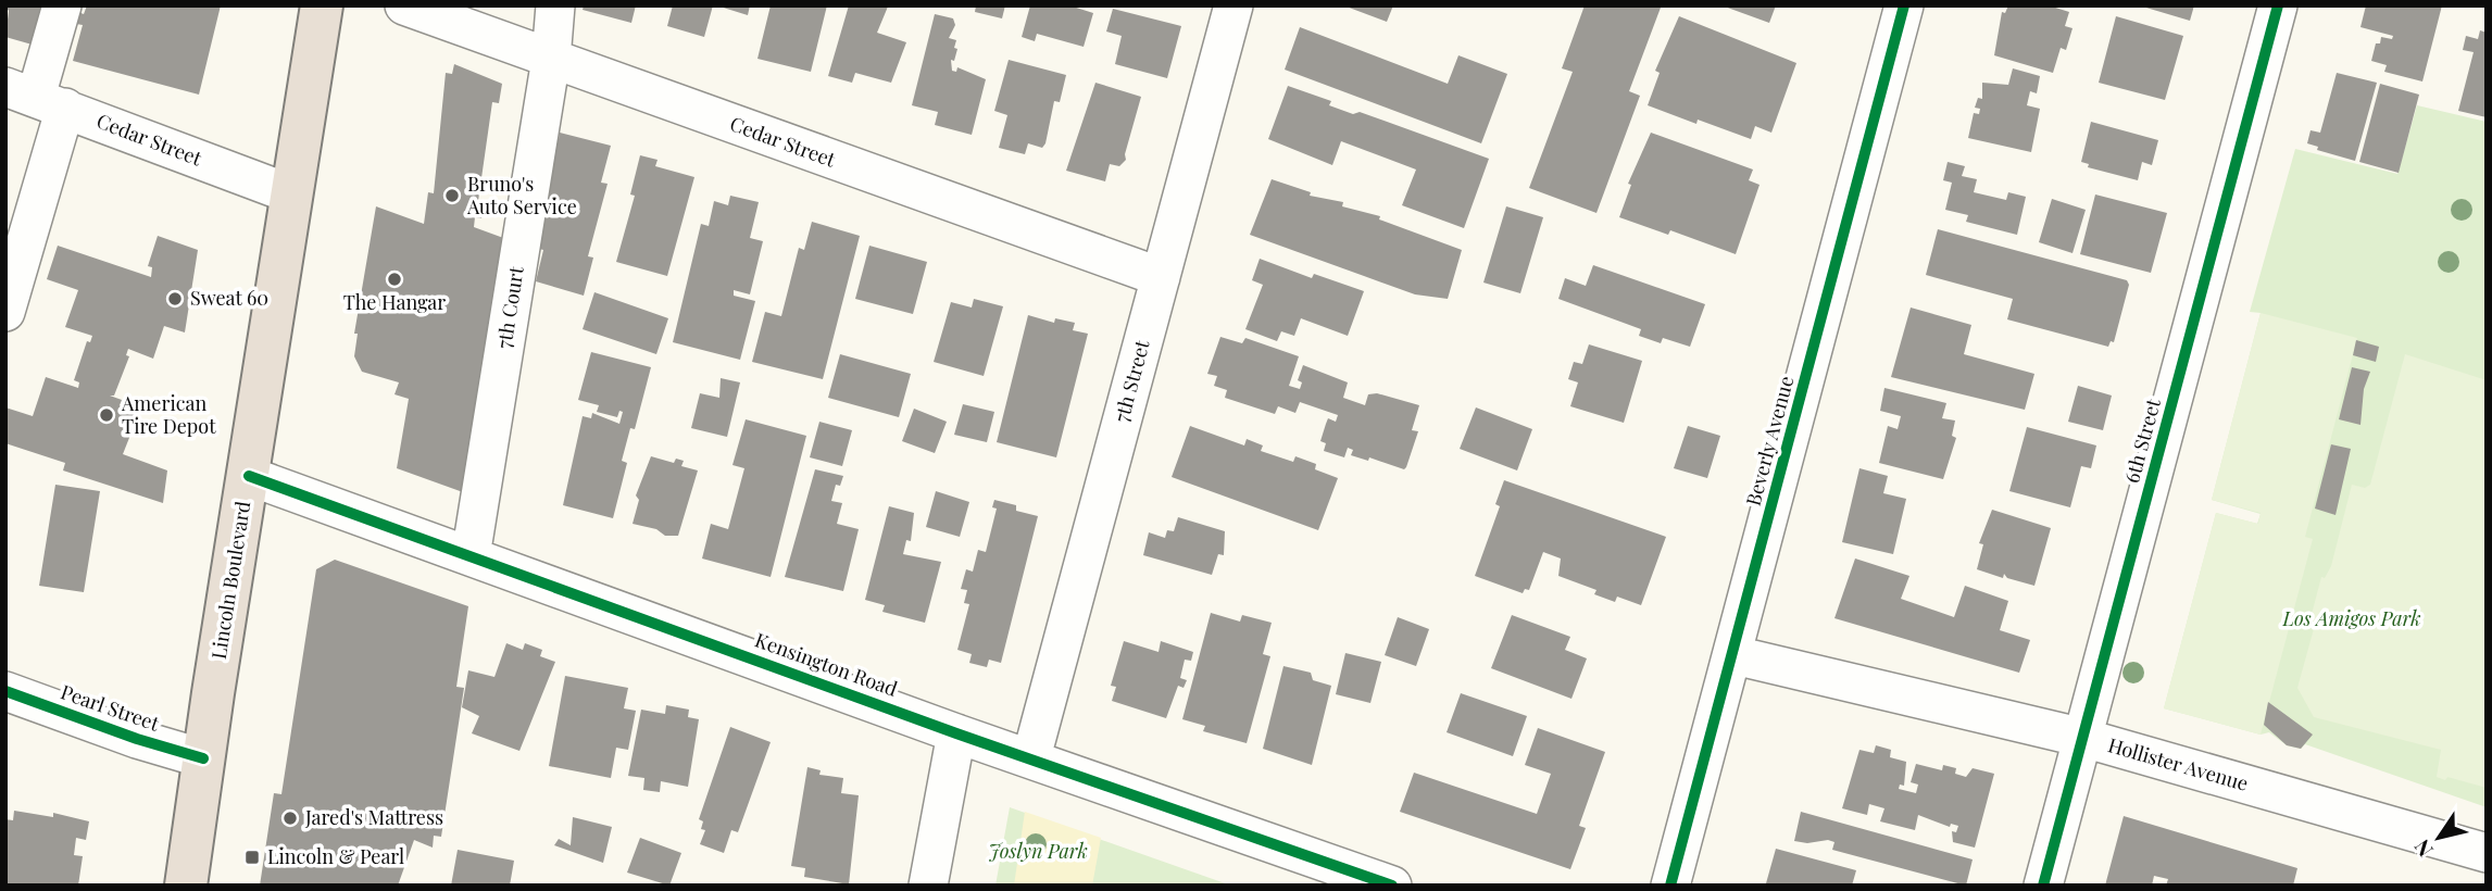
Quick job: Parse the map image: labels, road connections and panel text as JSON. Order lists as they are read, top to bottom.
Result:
{
  "streets": {
    "highway": ["Lincoln Boulevard"],
    "street": [
      "Cedar Street",
      "7th Court",
      "7th Street",
      "Beverly Avenue",
      "6th Street",
      "Kensington Road",
      "Pearl Street",
      "Hollister Avenue"
    ]
  },
  "crossings": [
    ["Cedar Street", "7th Court"],
    ["Cedar Street", "7th Street"],
    ["Cedar Street", "Lincoln Boulevard"],
    ["7th Court", "Kensington Road"],
    ["7th Street", "Kensington Road"],
    ["Beverly Avenue", "Hollister Avenue"],
    ["6th Street", "Hollister Avenue"],
    ["Lincoln Boulevard", "Kensington Road"],
    ["Lincoln Boulevard", "Pearl Street"]
  ],
  "parks": ["Los Amigos Park", "Joslyn Park"],
  "places": {
    "other": [
      "Bruno's Auto Service",
      "The Hangar",
      "Sweat 60",
      "American Tire Depot",
      "Jared's Mattress"
    ],
    "transit": ["Lincoln & Pearl"]
  },
  "north": "bottom left"
}
